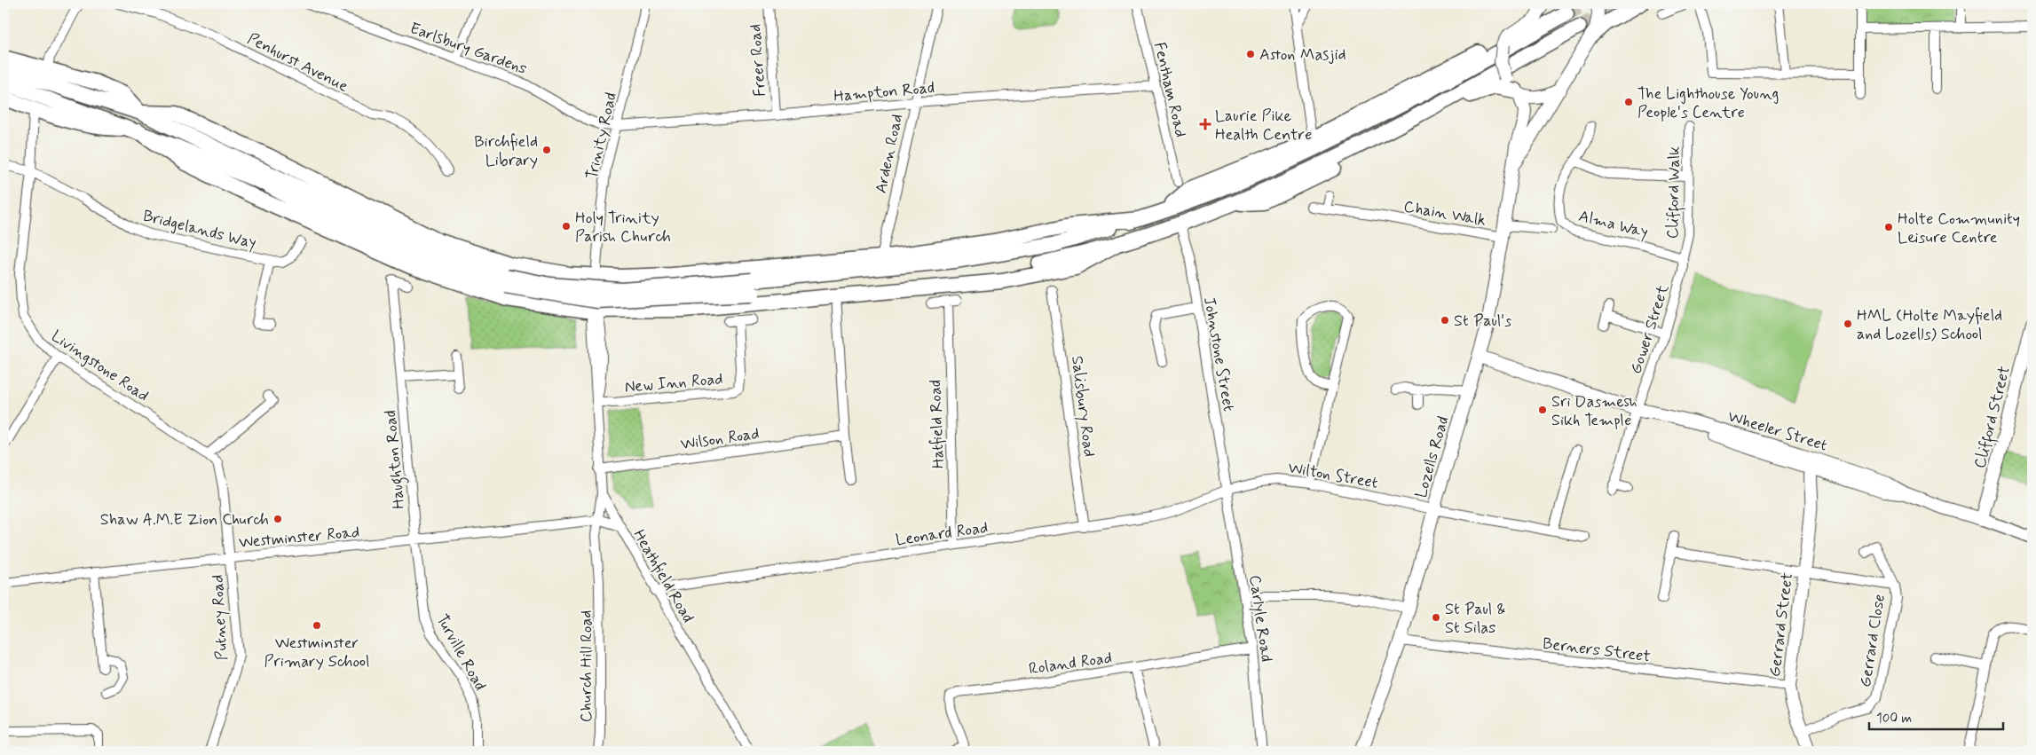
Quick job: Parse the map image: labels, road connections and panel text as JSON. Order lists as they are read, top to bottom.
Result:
{
  "streets": {
    "main road": [
      "Clifford Street",
      "Wheeler Street",
      "Lozells Road",
      "Gerrard Street"
    ],
    "street": [
      "Earlsbury Gardens",
      "Freer Road",
      "Penhurst Avenue",
      "Fentham Road",
      "Hampton Road",
      "Trinity Road",
      "Arden Road",
      "Clifford Walk",
      "Chain Walk",
      "Alma Way",
      "Bridgelands Way",
      "Gower Street",
      "Johnstone Street",
      "Livingstone Road",
      "New Inn Road",
      "Salisbury Road",
      "Hatfield Road",
      "Wilson Road",
      "Haughton Road",
      "Wilton Street",
      "Leonard Road",
      "Westminster Road",
      "Heathfield Road",
      "Putney Road",
      "Carlyle Road",
      "Gerrard Close",
      "Berners Street",
      "Turville Road",
      "Roland Road",
      "Church Hill Road"
    ]
  },
  "crossings": [
    ["Earlsbury Gardens", "Hampton Road"],
    ["Earlsbury Gardens", "Trinity Road"],
    ["Freer Road", "Hampton Road"],
    ["Fentham Road", "Hampton Road"],
    ["Hampton Road", "Trinity Road"],
    ["Hampton Road", "Arden Road"],
    ["Trinity Road", "Heathfield Road"],
    ["Clifford Walk", "Alma Way"],
    ["Clifford Walk", "Gower Street"],
    ["Chain Walk", "Lozells Road"],
    ["Alma Way", "Gower Street"],
    ["Bridgelands Way", "Livingstone Road"],
    ["Gower Street", "Wheeler Street"],
    ["Johnstone Street", "Wilton Street"],
    ["Johnstone Street", "Leonard Road"],
    ["Johnstone Street", "Carlyle Road"],
    ["Livingstone Road", "Westminster Road"],
    ["Livingstone Road", "Putney Road"],
    ["New Inn Road", "Heathfield Road"],
    ["Salisbury Road", "Leonard Road"],
    ["Clifford Street", "Wheeler Street"],
    ["Hatfield Road", "Leonard Road"],
    ["Wheeler Street", "Lozells Road"],
    ["Wheeler Street", "Gerrard Street"],
    ["Wilson Road", "Heathfield Road"],
    ["Lozells Road", "Wilton Street"],
    ["Lozells Road", "Berners Street"],
    ["Haughton Road", "Westminster Road"],
    ["Haughton Road", "Turville Road"],
    ["Wilton Street", "Leonard Road"],
    ["Wilton Street", "Carlyle Road"],
    ["Leonard Road", "Heathfield Road"],
    ["Leonard Road", "Carlyle Road"],
    ["Westminster Road", "Heathfield Road"],
    ["Westminster Road", "Putney Road"],
    ["Westminster Road", "Turville Road"],
    ["Westminster Road", "Church Hill Road"],
    ["Carlyle Road", "Roland Road"],
    ["Gerrard Street", "Gerrard Close"],
    ["Gerrard Street", "Berners Street"]
  ],
  "places": {
    "other": [
      "Aston Masjid",
      "The Lighthouse Young People's Centre",
      "Birchfield Library",
      "Holy Trinity Parish Church",
      "Holte Community Leisure Centre",
      "St Paul's",
      "HML (Holte Mayfield and Lozells) School",
      "Sri Dasmesh Sikh Temple",
      "Shaw A.M.E Zion Church",
      "St Paul & St Silas",
      "Westminster Primary School"
    ],
    "health": ["Laurie Pike Health Centre"]
  },
  "scale_bar": "100 m"
}
